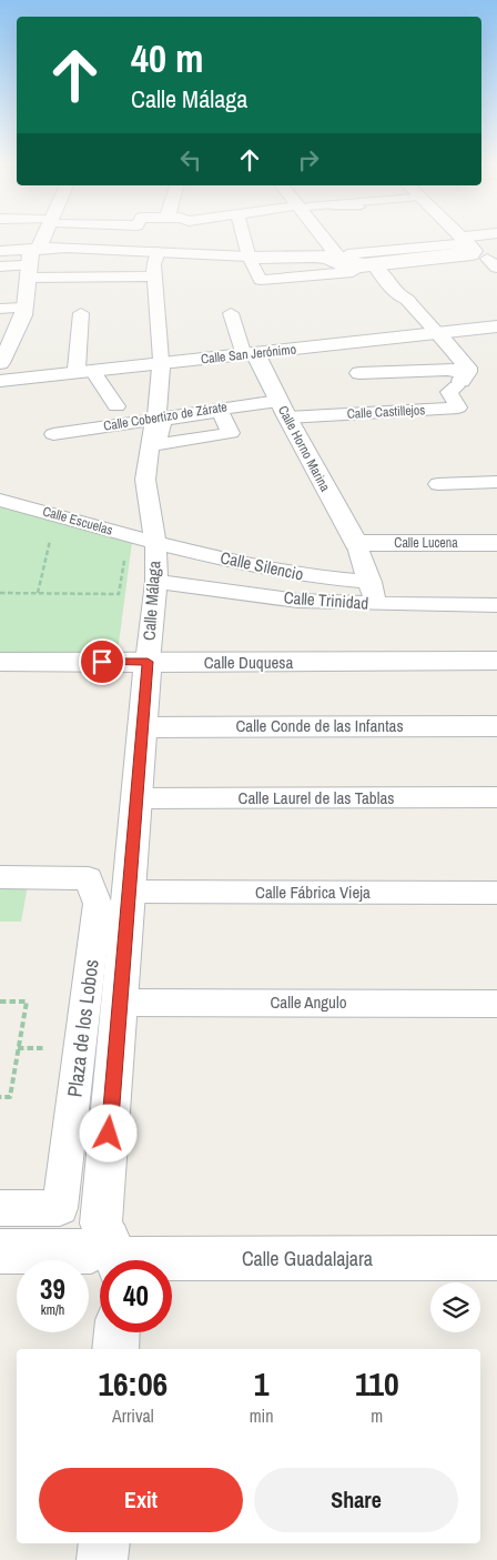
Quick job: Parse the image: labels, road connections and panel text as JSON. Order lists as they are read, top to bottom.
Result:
{
  "streets": {
    "street": [
      "Calle San Jerónimo",
      "Calle Castillejos",
      "Calle Cobertizo de Zárate",
      "Calle Horno Marina",
      "Calle Escuelas",
      "Calle Lucena",
      "Calle Silencio",
      "Calle Málaga",
      "Calle Trinidad",
      "Calle Duquesa",
      "Calle Conde de las Infantas",
      "Calle Laurel de las Tablas",
      "Calle Fábrica Vieja",
      "Calle Angulo",
      "Plaza de los Lobos",
      "Calle Guadalajara"
    ]
  },
  "crossings": [
    ["Calle San Jerónimo", "Calle Horno Marina"],
    ["Calle Castillejos", "Calle Cobertizo de Zárate"],
    ["Calle Castillejos", "Calle Horno Marina"],
    ["Calle Cobertizo de Zárate", "Calle Horno Marina"],
    ["Calle Cobertizo de Zárate", "Calle Málaga"],
    ["Calle Horno Marina", "Calle Lucena"],
    ["Calle Escuelas", "Calle Silencio"],
    ["Calle Escuelas", "Calle Málaga"],
    ["Calle Silencio", "Calle Málaga"],
    ["Calle Málaga", "Calle Trinidad"],
    ["Calle Málaga", "Calle Duquesa"],
    ["Calle Málaga", "Calle Conde de las Infantas"],
    ["Calle Málaga", "Calle Laurel de las Tablas"],
    ["Calle Málaga", "Calle Fábrica Vieja"],
    ["Calle Málaga", "Plaza de los Lobos"],
    ["Calle Fábrica Vieja", "Plaza de los Lobos"],
    ["Calle Angulo", "Plaza de los Lobos"],
    ["Plaza de los Lobos", "Calle Guadalajara"]
  ],
  "page": {
    "turn": ["40 m", "Calle Málaga"],
    "speed": "39 km/h",
    "limit": "40",
    "eta": [
      "16:06",
      "Arrival",
      "1",
      "min",
      "110",
      "m"
    ],
    "buttons": ["Exit", "Share"]
  }
}
